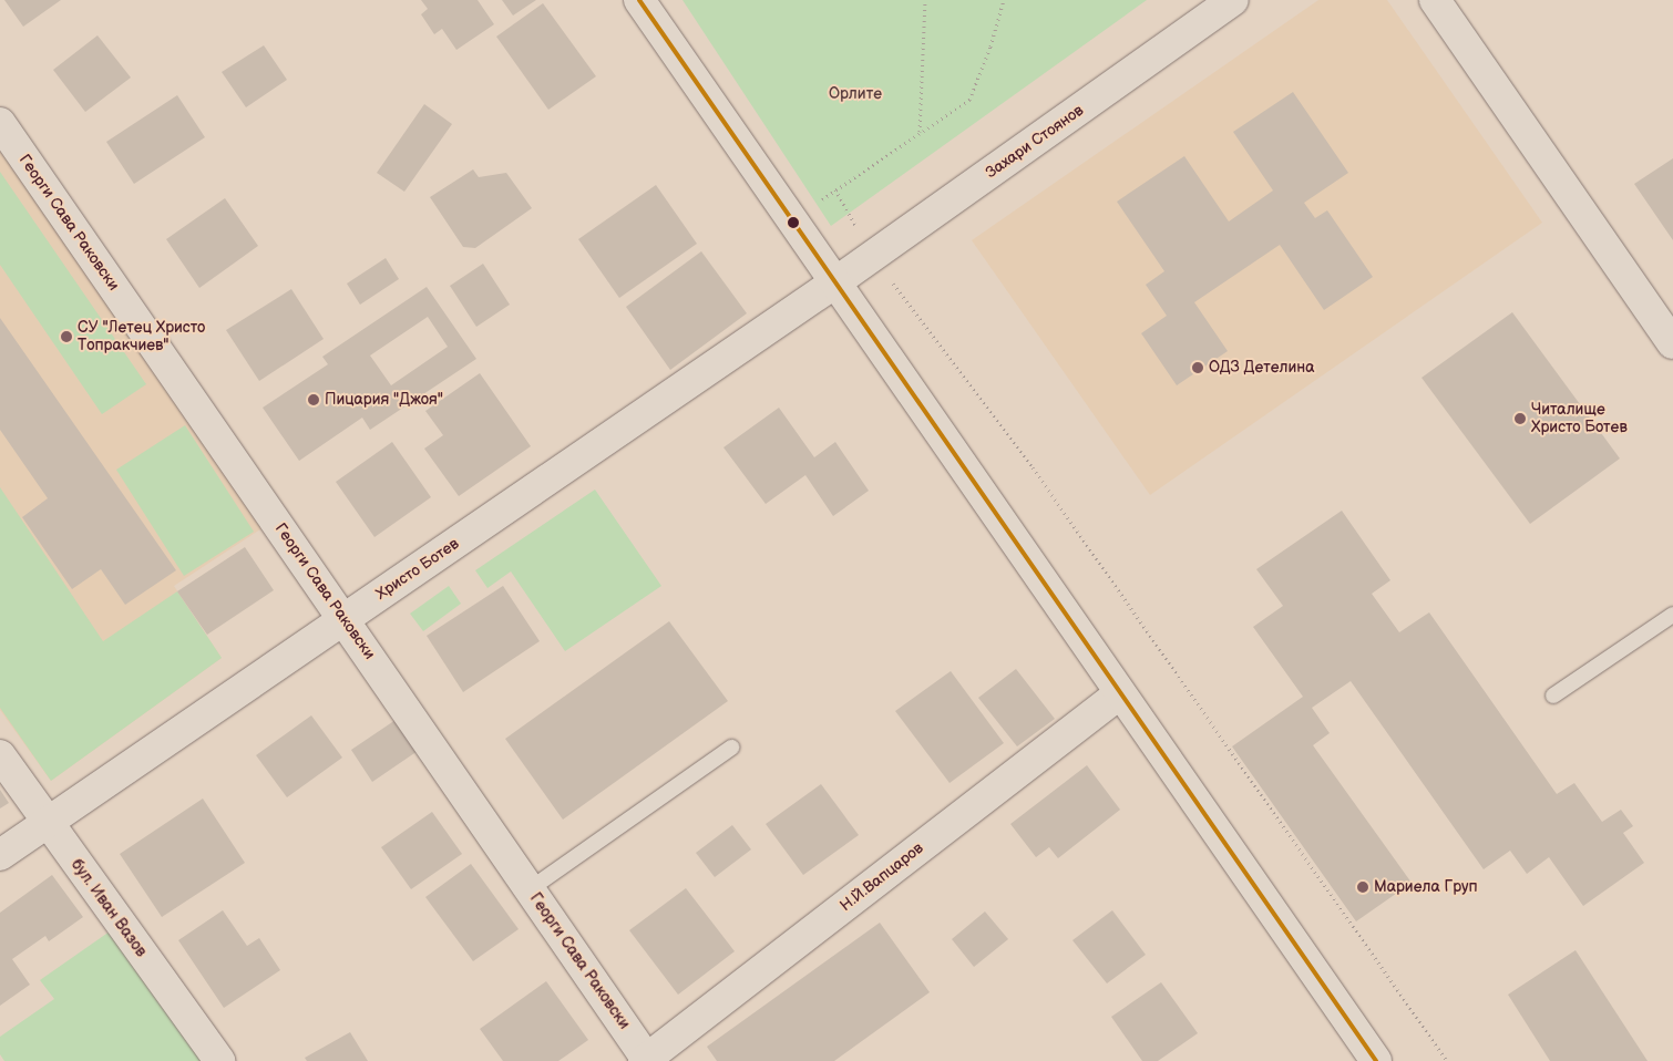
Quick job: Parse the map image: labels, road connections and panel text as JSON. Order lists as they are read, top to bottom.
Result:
{
  "streets": {
    "street": [
      "Захари Стоянов",
      "Георги Сава Раковски",
      "Христо Ботев",
      "Н.Й.Вапцаров",
      "бул. Иван Вазов"
    ]
  },
  "crossings": [
    ["Захари Стоянов", "Христо Ботев"],
    ["Георги Сава Раковски", "Христо Ботев"],
    ["Георги Сава Раковски", "Н.Й.Вапцаров"],
    ["Христо Ботев", "бул. Иван Вазов"]
  ],
  "parks": ["Орлите"],
  "places": [
    "СУ \"Летец Христо Топракчиев\"",
    "ОДЗ Детелина",
    "Пицария \"Джоя\"",
    "Читалище Христо Ботев",
    "Мариела Груп"
  ]
}
